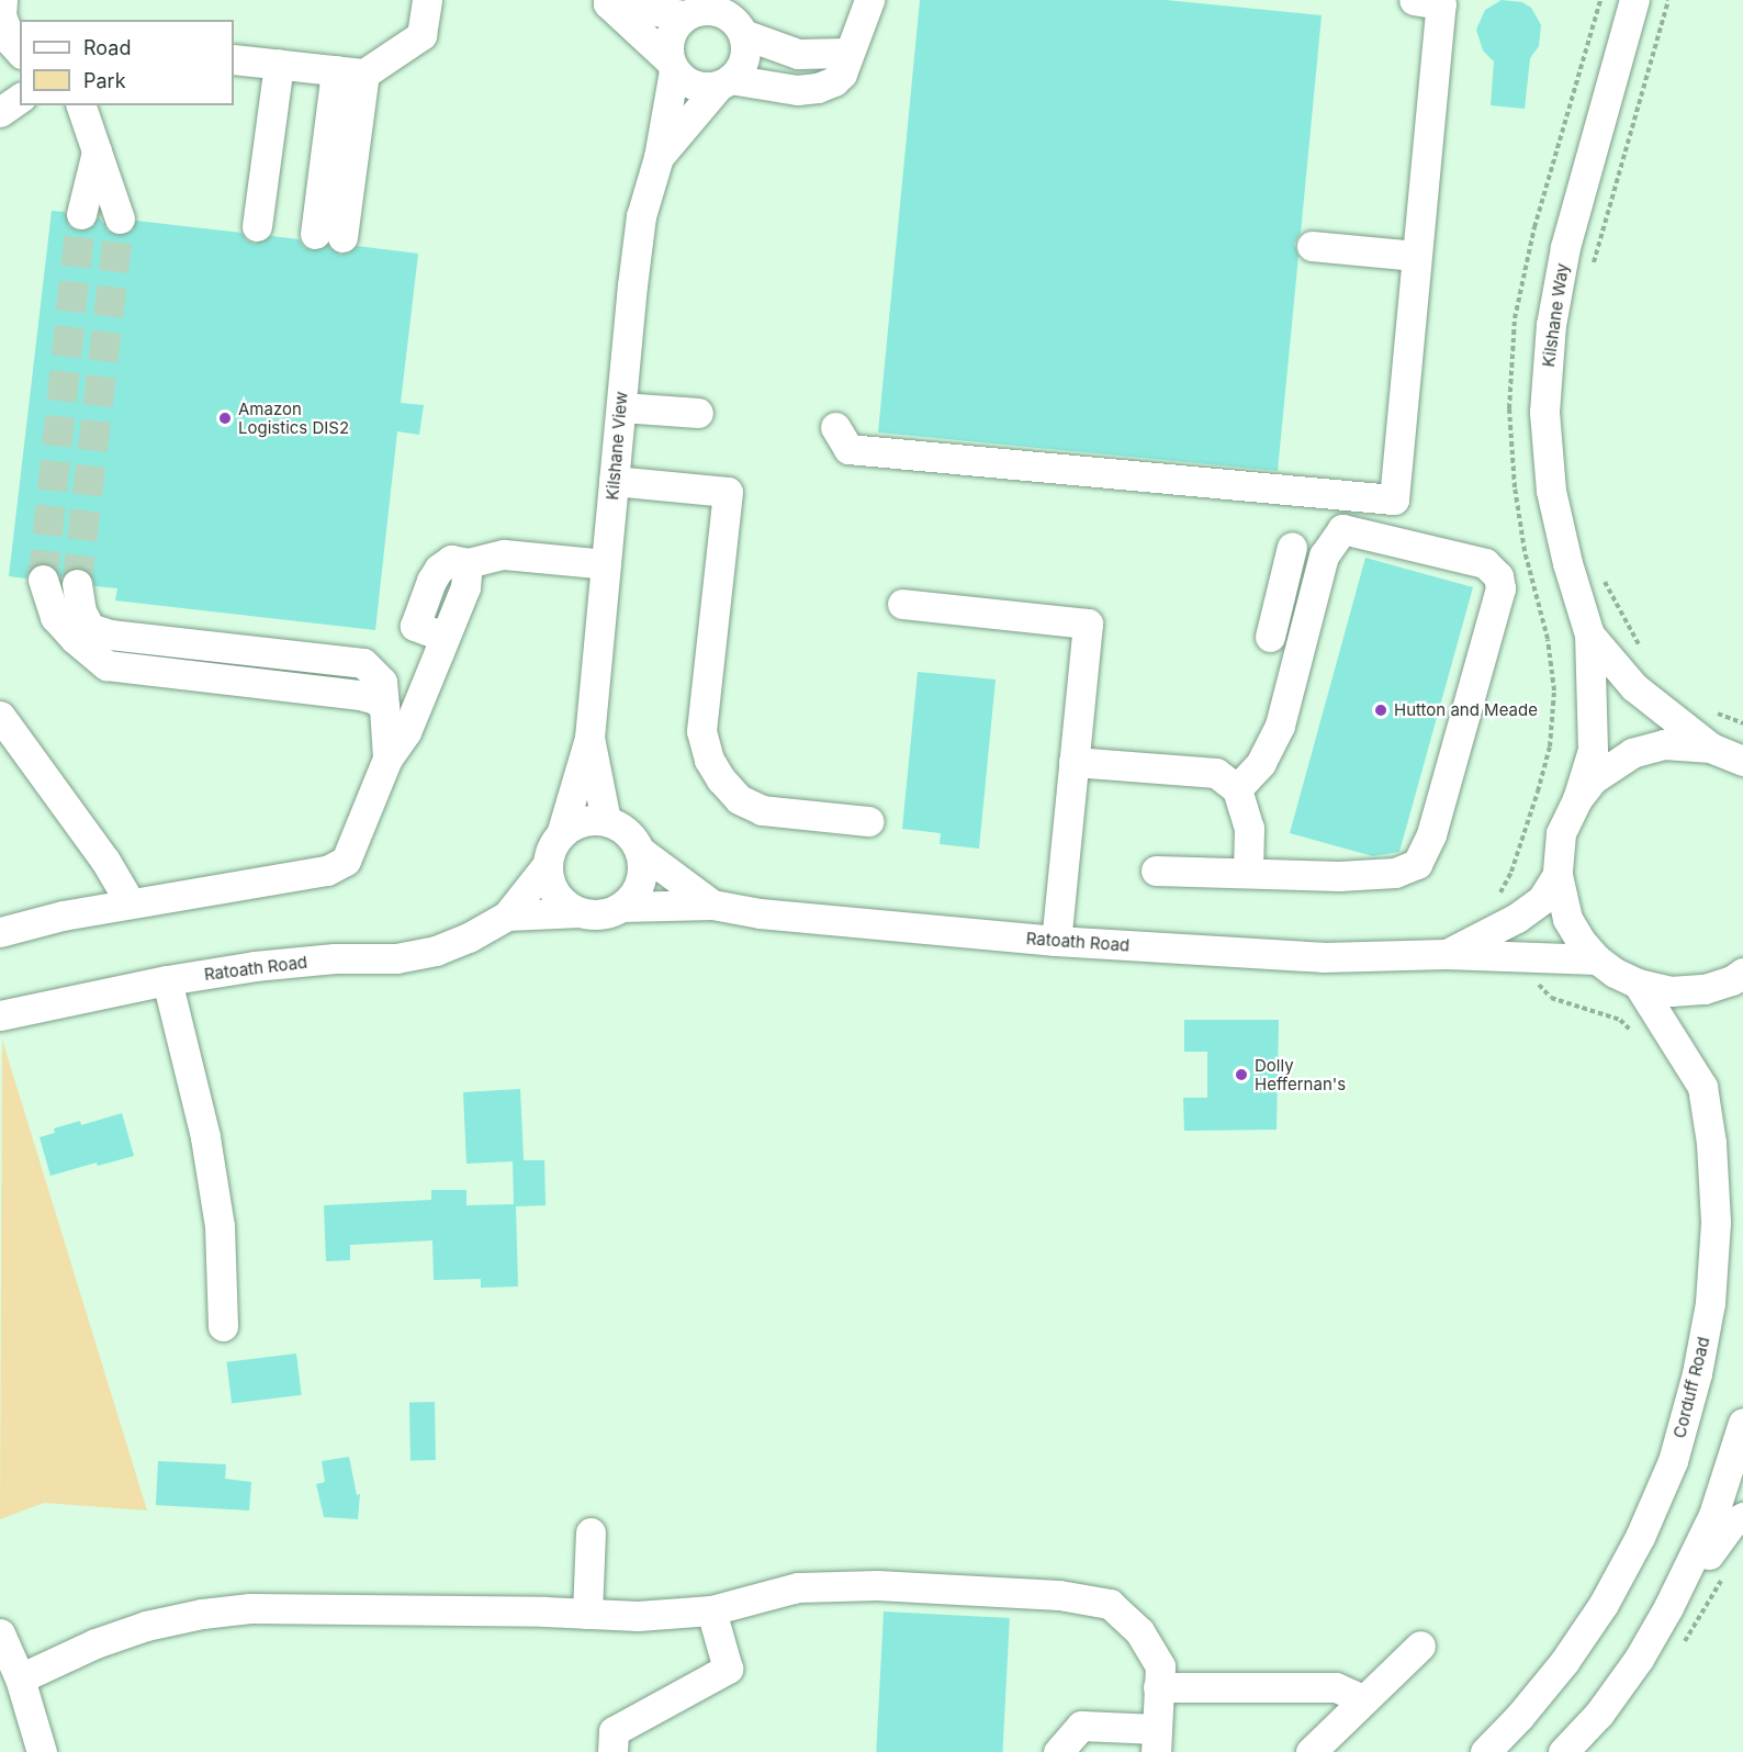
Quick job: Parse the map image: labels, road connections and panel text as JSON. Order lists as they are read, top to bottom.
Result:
{
  "streets": {
    "street": [
      "Kilshane Way",
      "Kilshane View",
      "Ratoath Road",
      "Corduff Road"
    ]
  },
  "crossings": [
    ["Kilshane View", "Ratoath Road"]
  ],
  "places": ["Amazon Logistics DIS2", "Hutton and Meade", "Dolly Heffernan's"],
  "legend": ["Road", "Park"]
}
